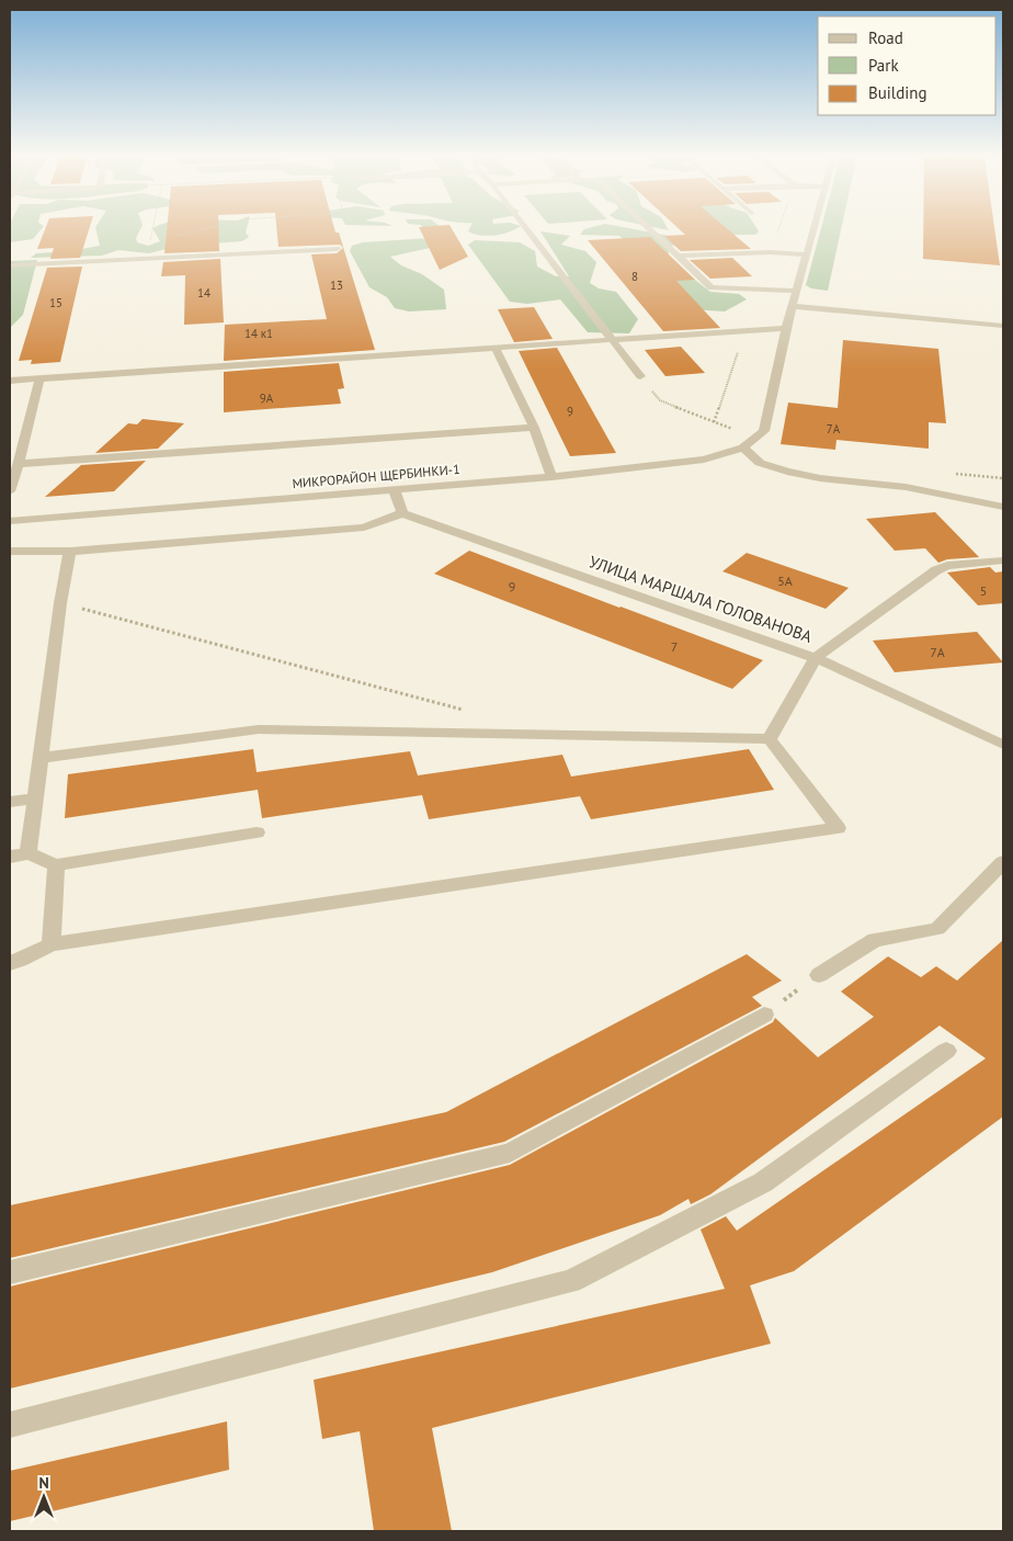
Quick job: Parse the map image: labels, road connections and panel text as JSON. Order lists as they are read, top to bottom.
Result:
{
  "streets": {
    "street": ["МИКРОРАЙОН ЩЕРБИНКИ-1", "УЛИЦА МАРШАЛА ГОЛОВАНОВА"]
  },
  "house_numbers": [
    "8",
    "13",
    "14",
    "15",
    "14 к1",
    "9А",
    "9",
    "7А",
    "5А",
    "9",
    "5",
    "7",
    "7А"
  ],
  "legend": ["Road", "Park", "Building"],
  "north": "top"
}
